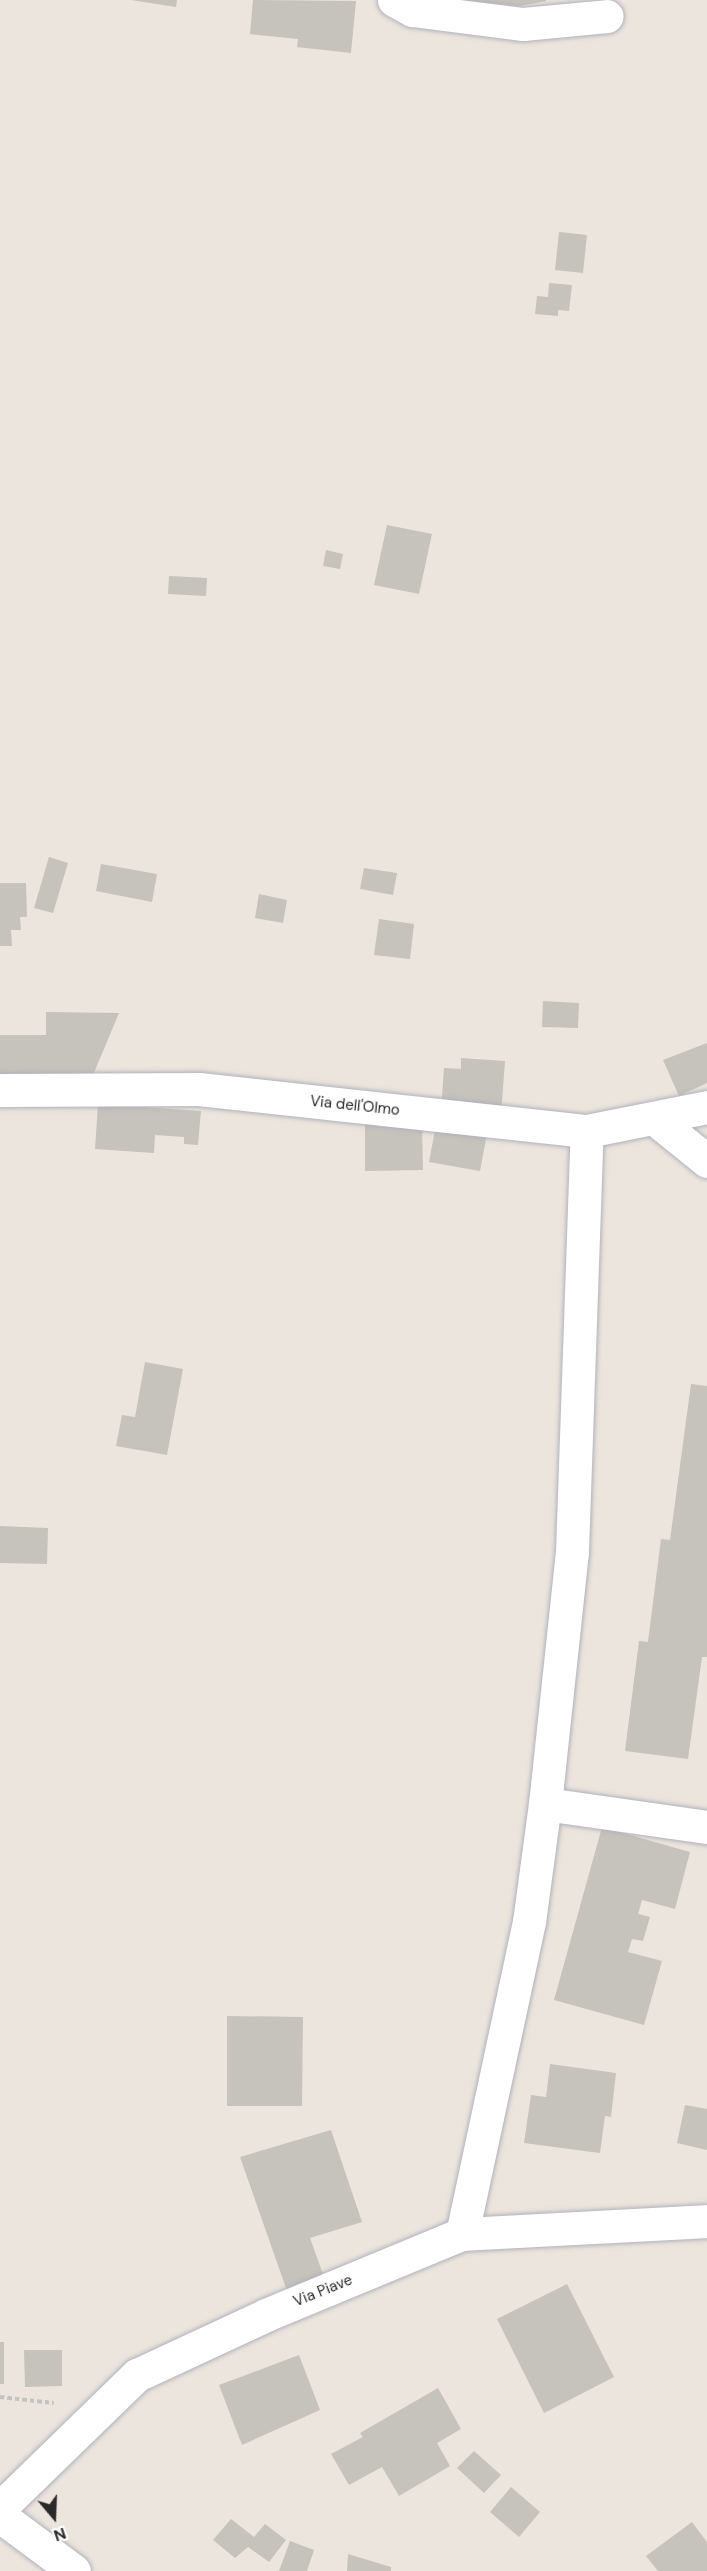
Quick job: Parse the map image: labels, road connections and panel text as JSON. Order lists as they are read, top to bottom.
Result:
{
  "streets": {
    "street": ["Via dell'Olmo", "Via Piave"]
  },
  "north": "bottom"
}
